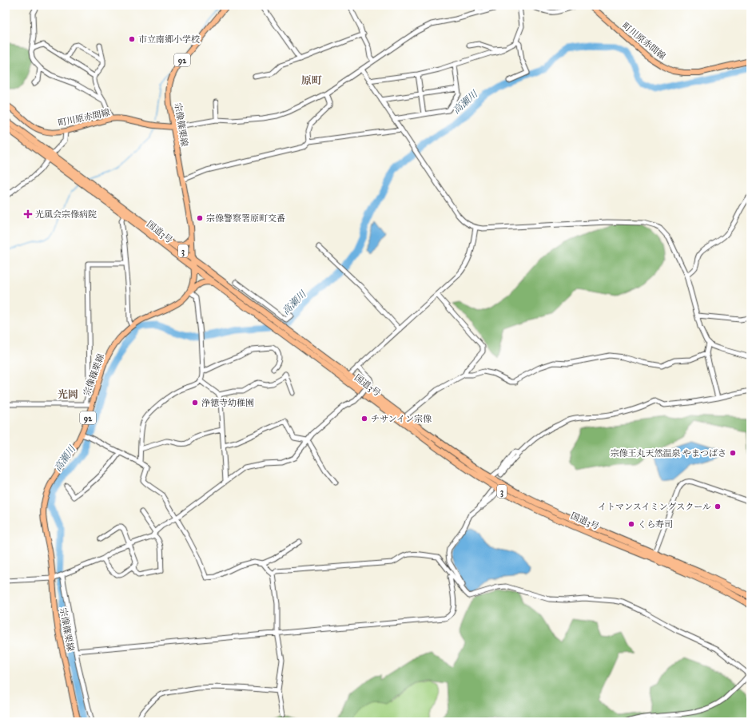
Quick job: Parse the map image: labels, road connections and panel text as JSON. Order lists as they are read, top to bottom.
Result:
{
  "streets": {
    "highway": ["国道3号", "3"],
    "main road": ["町川原赤間線", "92", "宗像篠栗線"]
  },
  "crossings": [
    ["町川原赤間線", "宗像篠栗線"],
    ["宗像篠栗線", "国道3号"]
  ],
  "districts": ["原町", "光岡"],
  "water": ["高瀬川"],
  "places": {
    "other": [
      "市立南郷小学校",
      "宗像警察署原町交番",
      "浄徳寺幼稚園",
      "チサンイン宗像",
      "宗像王丸天然温泉 やまつばさ",
      "イトマンスイミングスクール",
      "くら寿司"
    ],
    "health": ["光風会宗像病院"]
  }
}
